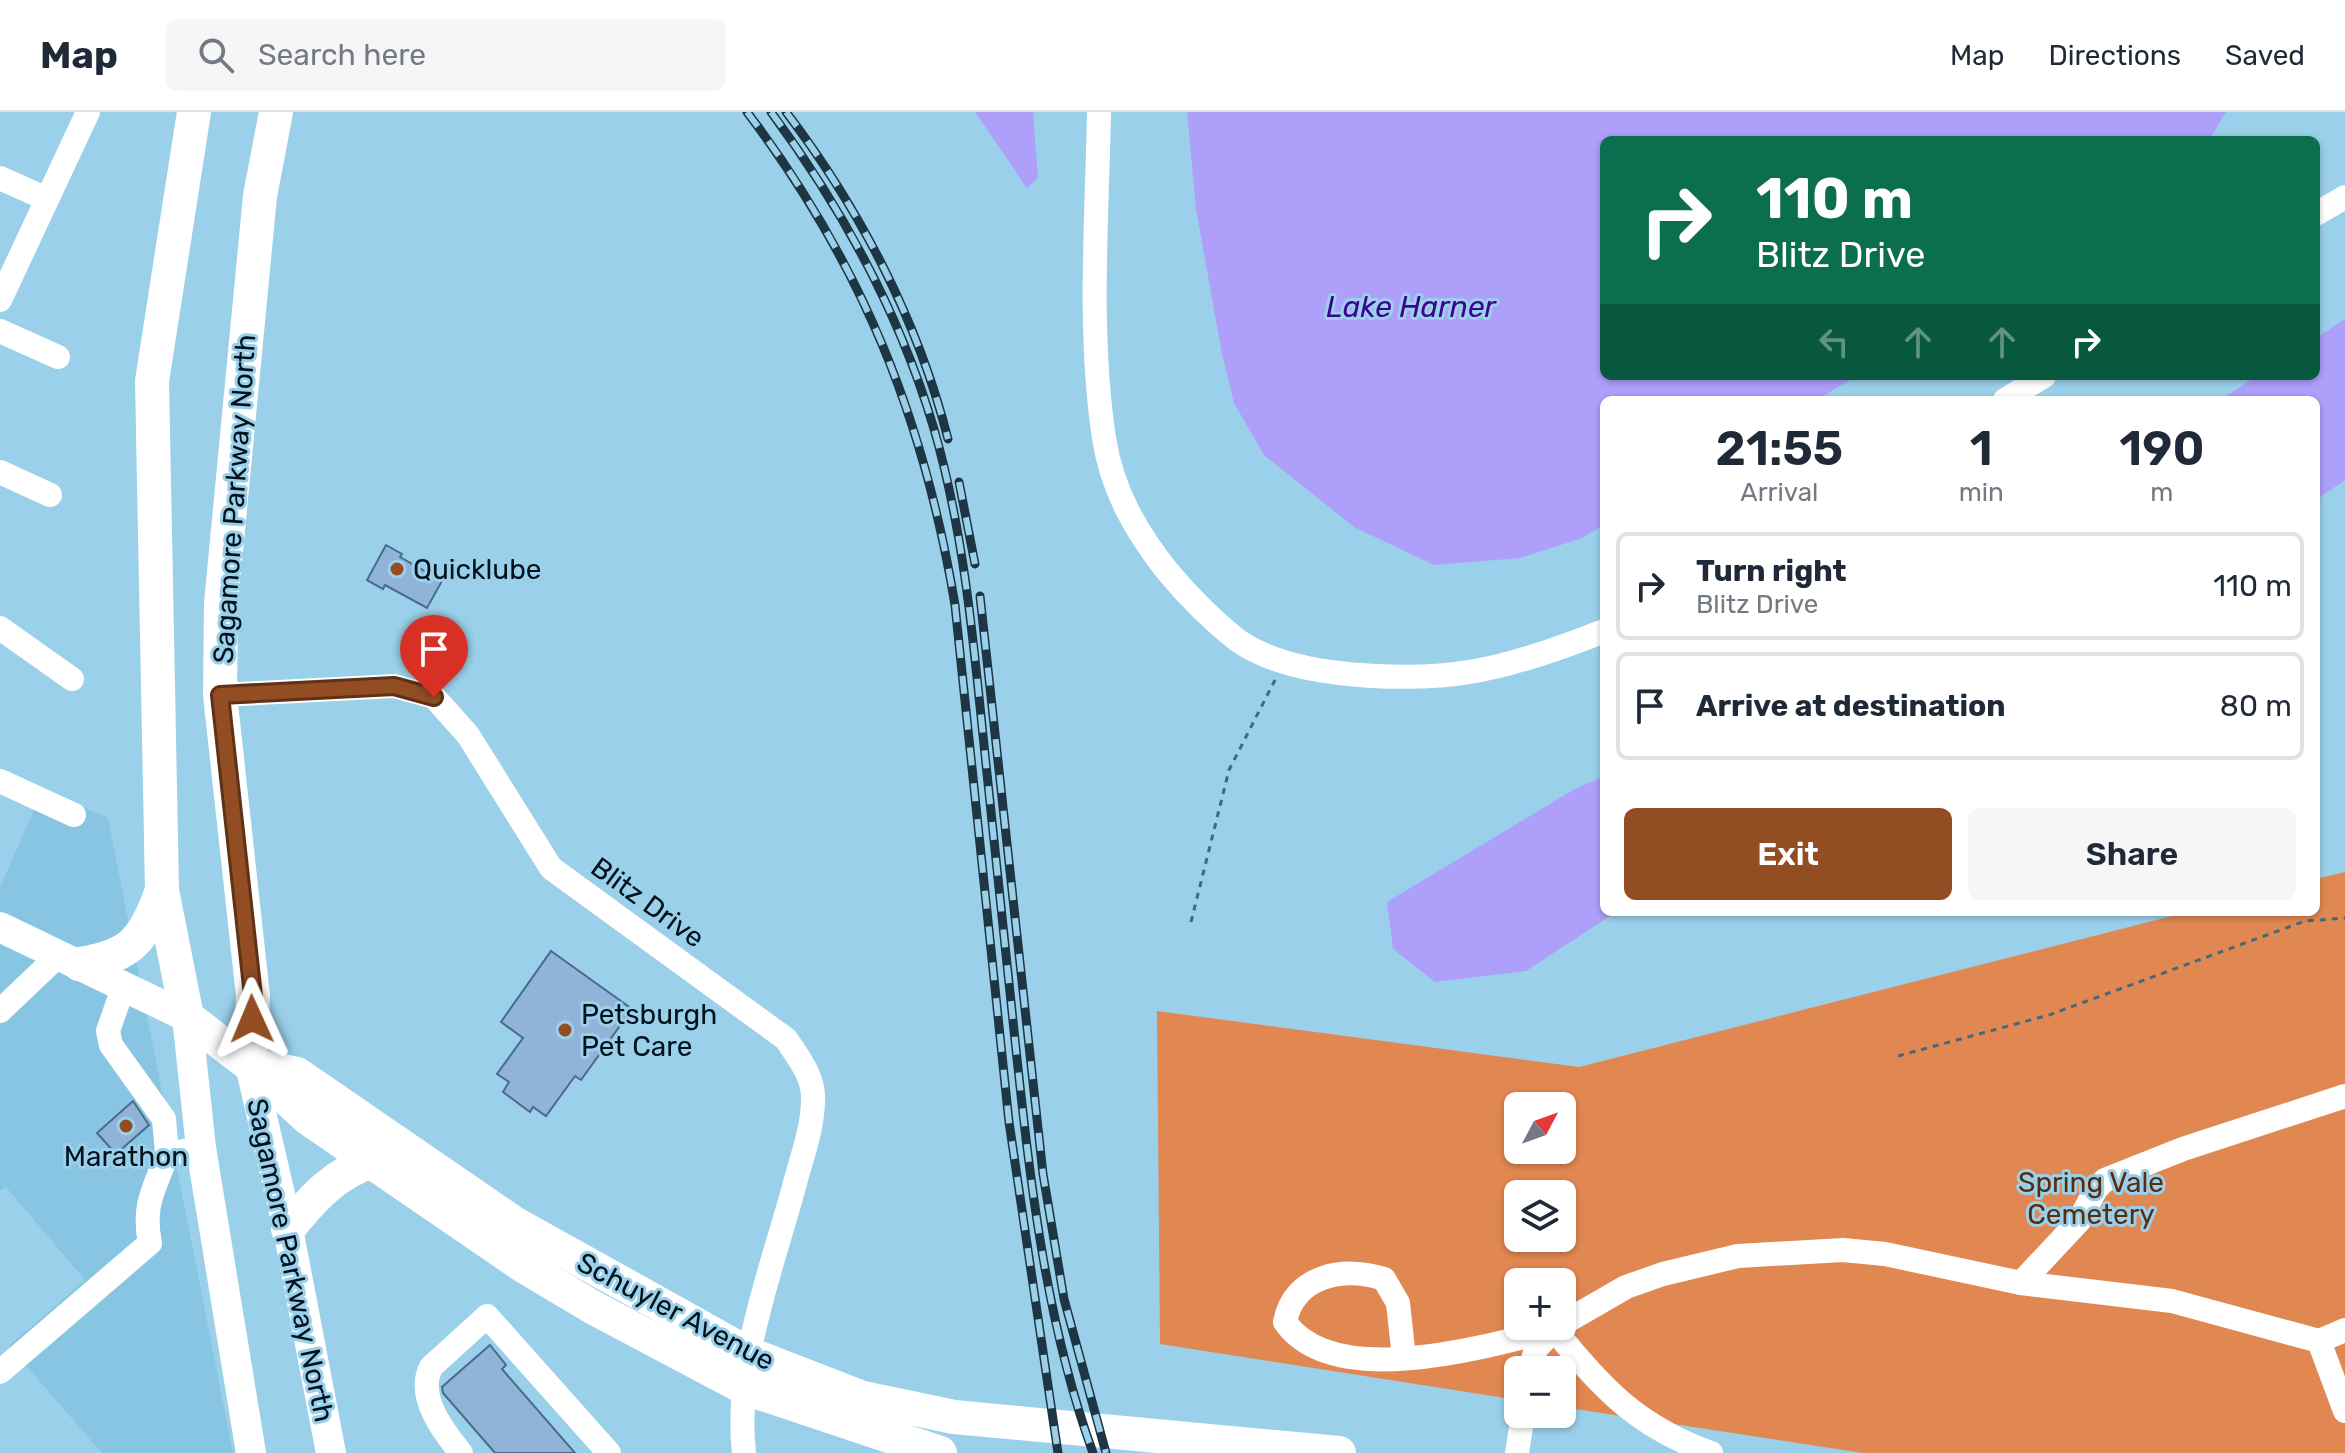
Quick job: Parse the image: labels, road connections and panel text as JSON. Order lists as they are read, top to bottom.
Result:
{
  "streets": {
    "highway": ["Sagamore Parkway North", "Schuyler Avenue"],
    "street": ["Blitz Drive"]
  },
  "crossings": [
    ["Sagamore Parkway North", "Blitz Drive"],
    ["Sagamore Parkway North", "Schuyler Avenue"],
    ["Blitz Drive", "Schuyler Avenue"]
  ],
  "water": ["Lake Harner"],
  "parks": ["Spring Vale Cemetery"],
  "places": ["Quicklube", "Petsburgh Pet Care", "Marathon"],
  "north": "top right",
  "page": {
    "header": "Map",
    "search": "Search here",
    "nav": ["Map", "Directions", "Saved"],
    "turn": ["110 m", "Blitz Drive"],
    "eta": [
      "21:55",
      "Arrival",
      "1",
      "min",
      "190",
      "m"
    ],
    "list": [
      {
        "name": "Turn right",
        "note": "Blitz Drive",
        "value": "110 m"
      },
      {
        "name": "Arrive at destination",
        "value": "80 m"
      }
    ],
    "buttons": ["Exit", "Share"],
    "map_buttons": ["+", "−"]
  }
}
